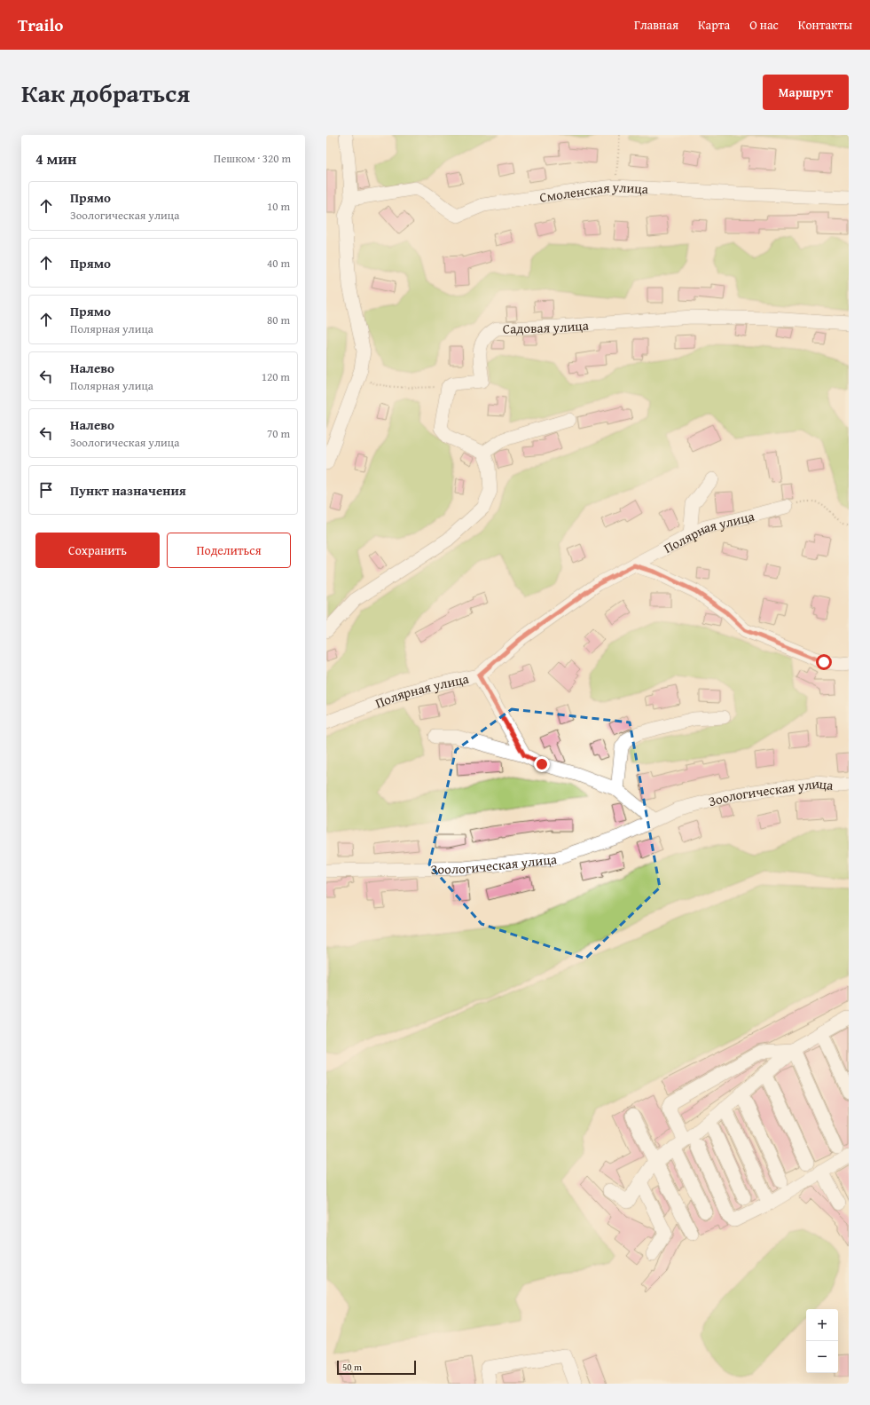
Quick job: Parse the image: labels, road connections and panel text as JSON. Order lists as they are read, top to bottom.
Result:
{
  "streets": {
    "street": [
      "Смоленская улица",
      "Садовая улица",
      "Полярная улица",
      "Зоологическая улица"
    ]
  },
  "scale_bar": "50 m",
  "page": {
    "header": "Trailo",
    "nav": [
      "Главная",
      "Карта",
      "О нас",
      "Контакты"
    ],
    "title": "Как добраться",
    "buttons": [
      "Маршрут",
      ["Сохранить", "Поделиться"]
    ],
    "heading": ["4 мин", "Пешком · 320 m"],
    "list": [
      ["Прямо", "Зоологическая улица", "10 m"],
      ["Прямо", "40 m"],
      ["Прямо", "Полярная улица", "80 m"],
      ["Налево", "Полярная улица", "120 m"],
      ["Налево", "Зоологическая улица", "70 m"],
      "Пункт назначения"
    ],
    "map_buttons": ["+", "−"],
    "scale": "50 m"
  }
}
